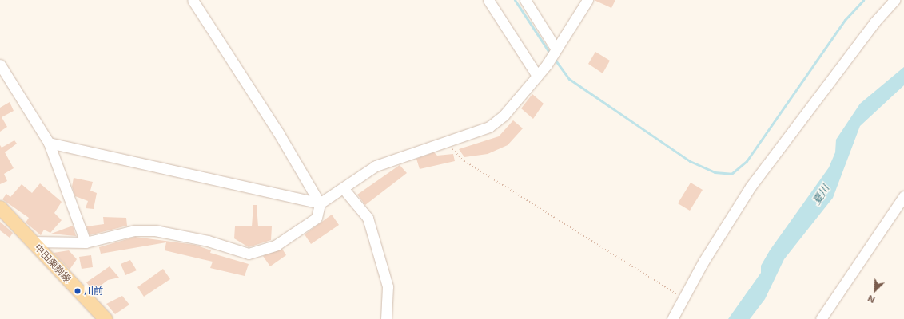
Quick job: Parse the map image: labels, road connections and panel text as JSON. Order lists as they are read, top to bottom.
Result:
{
  "streets": {
    "main road": ["中田栗駒線"]
  },
  "water": ["夏川"],
  "places": ["川前"],
  "north": "bottom left"
}
